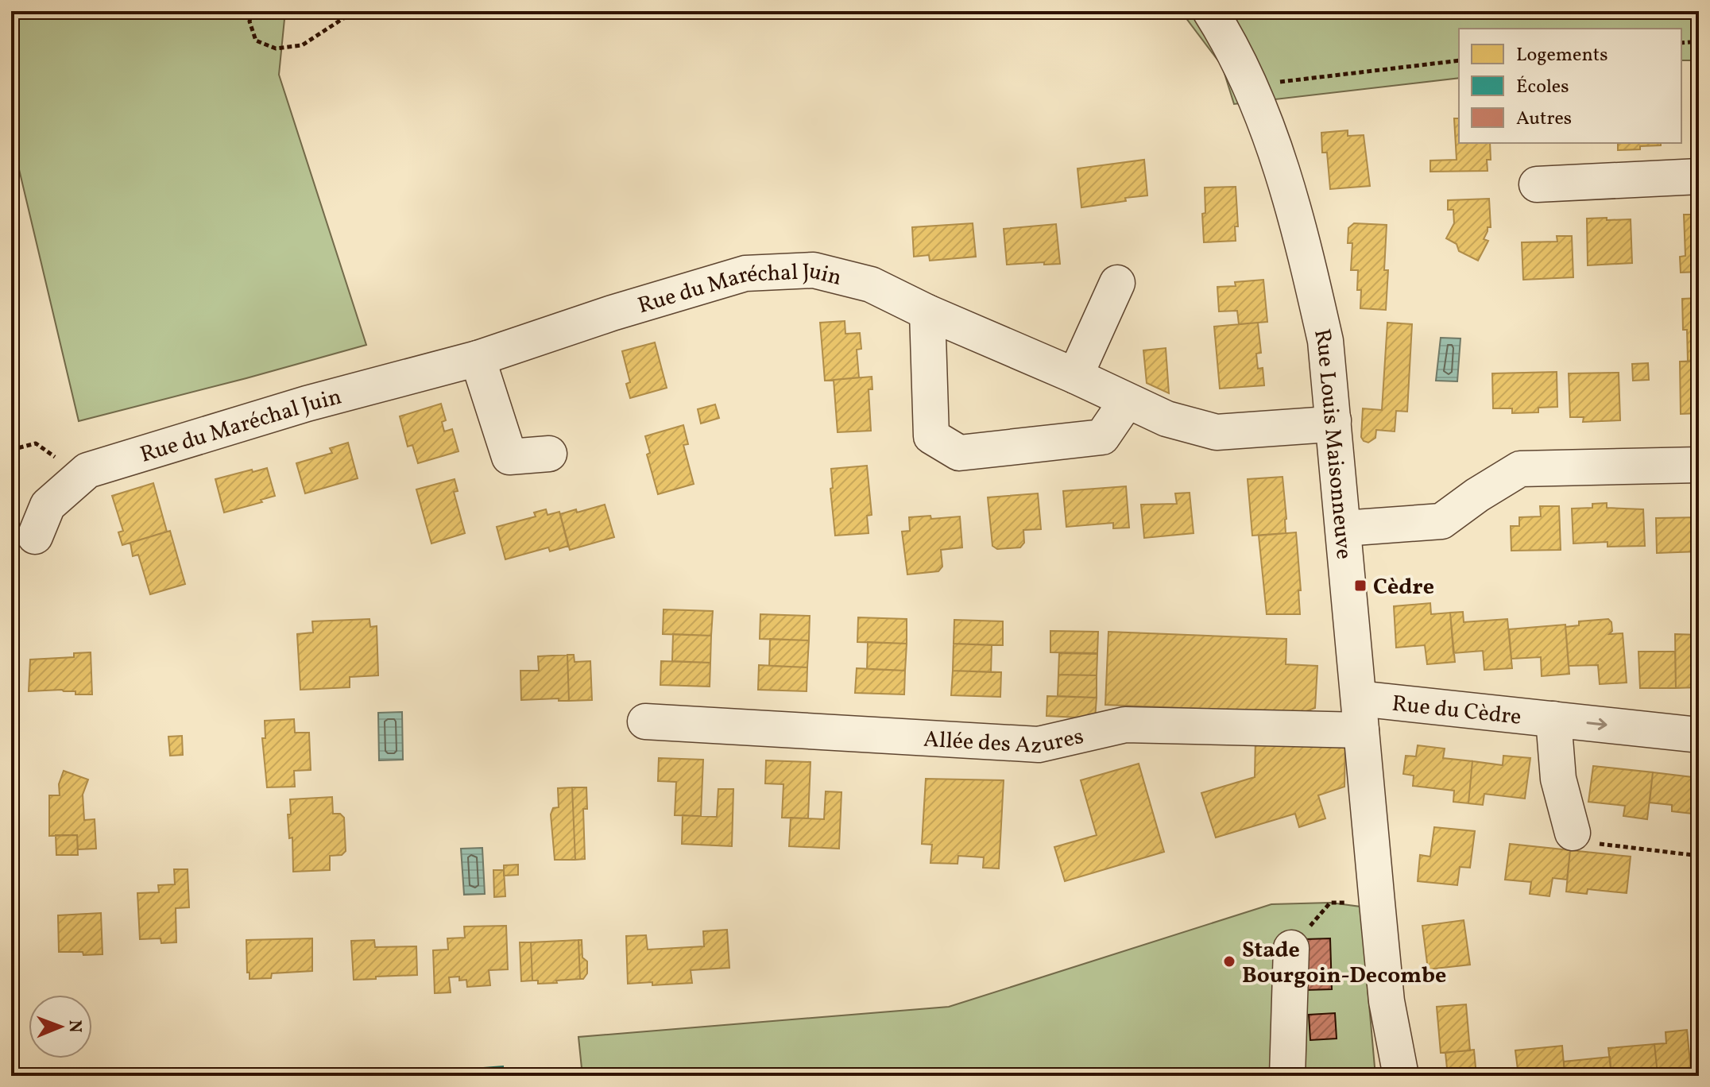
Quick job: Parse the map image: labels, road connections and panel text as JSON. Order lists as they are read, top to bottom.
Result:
{
  "streets": {
    "street": [
      "Rue du Maréchal Juin",
      "Rue Louis Maisonneuve",
      "Rue du Cèdre",
      "Allée des Azures"
    ]
  },
  "crossings": [
    ["Rue du Maréchal Juin", "Rue Louis Maisonneuve"],
    ["Rue Louis Maisonneuve", "Rue du Cèdre"],
    ["Rue Louis Maisonneuve", "Allée des Azures"],
    ["Rue du Cèdre", "Allée des Azures"]
  ],
  "places": {
    "transit": ["Cèdre"],
    "other": ["Stade Bourgoin-Decombe"]
  },
  "legend": ["Logements", "Écoles", "Autres"],
  "north": "right"
}
